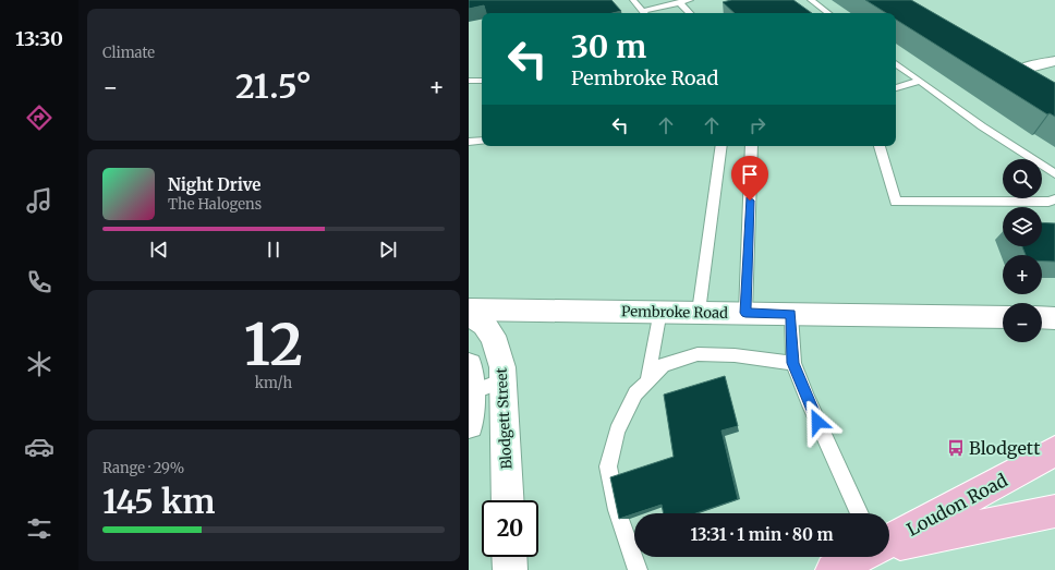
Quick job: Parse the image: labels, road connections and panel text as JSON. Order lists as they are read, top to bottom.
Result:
{
  "streets": {
    "main road": ["Loudon Road"],
    "street": ["Pembroke Road", "Blodgett Street"]
  },
  "places": {
    "bus stop": ["Blodgett"]
  },
  "page": {
    "tabs": "13:30",
    "tile": [
      "Climate",
      ["12", "km/h"],
      ["Range · 29%", "145 km"]
    ],
    "turn": ["30 m", "Pembroke Road"],
    "heat": ["−", "21.5°", "+"],
    "map_buttons": ["+", "−"],
    "song": ["Night Drive", "The Halogens"],
    "limit": "20",
    "trip": "13:31 · 1 min · 80 m"
  }
}
